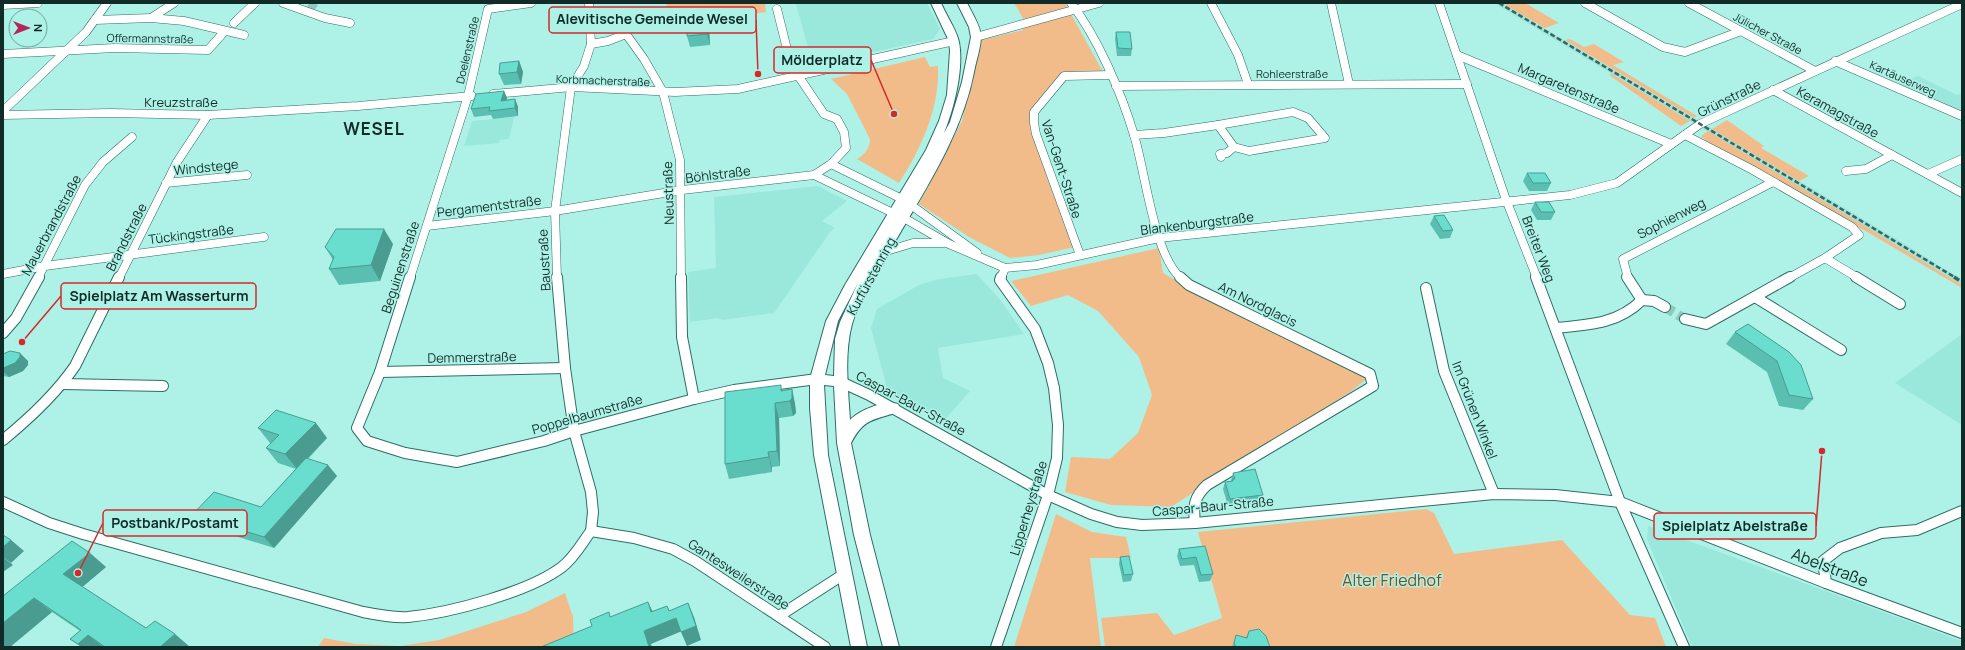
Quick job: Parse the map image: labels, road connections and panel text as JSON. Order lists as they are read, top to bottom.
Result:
{
  "streets": {
    "main road": ["Kurfürstenring"],
    "street": [
      "Jülicher Straße",
      "Offermannstraße",
      "Doelenstraße",
      "Rohleerstraße",
      "Kartäuserweg",
      "Korbmacherstraße",
      "Margaretenstraße",
      "Grünstraße",
      "Kreuzstraße",
      "Keramagstraße",
      "Windstege",
      "Van-Gent-Straße",
      "Böhlstraße",
      "Neustraße",
      "Pergamentstraße",
      "Sophienweg",
      "Blankenburgstraße",
      "Mauerbrandstraße",
      "Tückingstraße",
      "Brandstraße",
      "Breiter Weg",
      "Baustraße",
      "Beguinenstraße",
      "Am Nordglacis",
      "Demmerstraße",
      "Caspar-Baur-Straße",
      "Im Grünen Winkel",
      "Poppelbaumstraße",
      "Lipperheystraße",
      "Abelstraße",
      "Gantesweilerstraße"
    ]
  },
  "crossings": [
    ["Jülicher Straße", "Grünstraße"],
    ["Doelenstraße", "Korbmacherstraße"],
    ["Doelenstraße", "Beguinenstraße"],
    ["Rohleerstraße", "Breiter Weg"],
    ["Rohleerstraße", "Am Nordglacis"],
    ["Kartäuserweg", "Grünstraße"],
    ["Korbmacherstraße", "Kreuzstraße"],
    ["Korbmacherstraße", "Neustraße"],
    ["Korbmacherstraße", "Baustraße"],
    ["Korbmacherstraße", "Beguinenstraße"],
    ["Korbmacherstraße", "Kurfürstenring"],
    ["Korbmacherstraße", "Am Nordglacis"],
    ["Margaretenstraße", "Grünstraße"],
    ["Margaretenstraße", "Breiter Weg"],
    ["Grünstraße", "Keramagstraße"],
    ["Grünstraße", "Blankenburgstraße"],
    ["Grünstraße", "Breiter Weg"],
    ["Kreuzstraße", "Brandstraße"],
    ["Windstege", "Brandstraße"],
    ["Van-Gent-Straße", "Blankenburgstraße"],
    ["Van-Gent-Straße", "Am Nordglacis"],
    ["Böhlstraße", "Neustraße"],
    ["Böhlstraße", "Pergamentstraße"],
    ["Böhlstraße", "Blankenburgstraße"],
    ["Böhlstraße", "Baustraße"],
    ["Neustraße", "Poppelbaumstraße"],
    ["Pergamentstraße", "Baustraße"],
    ["Pergamentstraße", "Beguinenstraße"],
    ["Blankenburgstraße", "Breiter Weg"],
    ["Blankenburgstraße", "Kurfürstenring"],
    ["Blankenburgstraße", "Am Nordglacis"],
    ["Blankenburgstraße", "Lipperheystraße"],
    ["Mauerbrandstraße", "Tückingstraße"],
    ["Tückingstraße", "Brandstraße"],
    ["Breiter Weg", "Caspar-Baur-Straße"],
    ["Breiter Weg", "Abelstraße"],
    ["Baustraße", "Demmerstraße"],
    ["Baustraße", "Poppelbaumstraße"],
    ["Beguinenstraße", "Demmerstraße"],
    ["Beguinenstraße", "Poppelbaumstraße"],
    ["Kurfürstenring", "Caspar-Baur-Straße"],
    ["Kurfürstenring", "Poppelbaumstraße"],
    ["Am Nordglacis", "Caspar-Baur-Straße"],
    ["Caspar-Baur-Straße", "Im Grünen Winkel"],
    ["Caspar-Baur-Straße", "Lipperheystraße"],
    ["Caspar-Baur-Straße", "Abelstraße"]
  ],
  "districts": ["WESEL"],
  "parks": ["Alter Friedhof"],
  "places": [
    "Alevitische Gemeinde Wesel",
    "Mölderplatz",
    "Spielplatz Am Wasserturm",
    "Spielplatz Abelstraße",
    "Postbank/Postamt"
  ],
  "north": "right"
}
